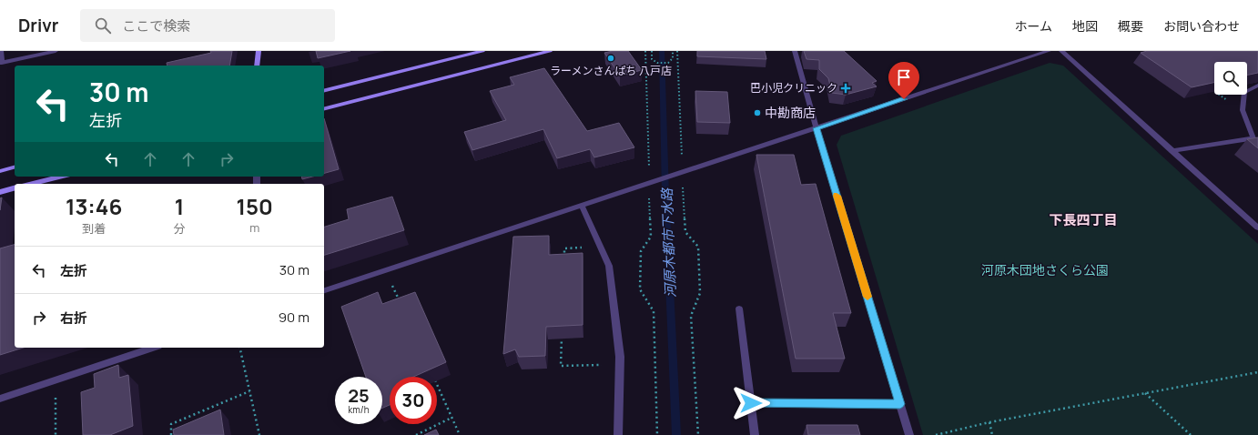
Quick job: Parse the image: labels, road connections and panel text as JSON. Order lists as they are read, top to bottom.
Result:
{
  "districts": ["下長四丁目"],
  "water": ["河原木都市下水路"],
  "parks": ["河原木団地さくら公園"],
  "places": {
    "other": ["ラーメンさんぱち 八戸店", "中勘商店"],
    "health": ["巴小児クリニック"]
  },
  "page": {
    "header": "Drivr",
    "search": "ここで検索",
    "nav": [
      "ホーム",
      "地図",
      "概要",
      "お問い合わせ"
    ],
    "turn": ["30 m", "左折"],
    "eta": [
      "13:46",
      "到着",
      "1",
      "分",
      "150",
      "m"
    ],
    "list": [
      {
        "name": "左折",
        "value": "30 m"
      },
      {
        "name": "右折",
        "value": "90 m"
      }
    ],
    "speed": "25 km/h",
    "limit": "30"
  }
}
